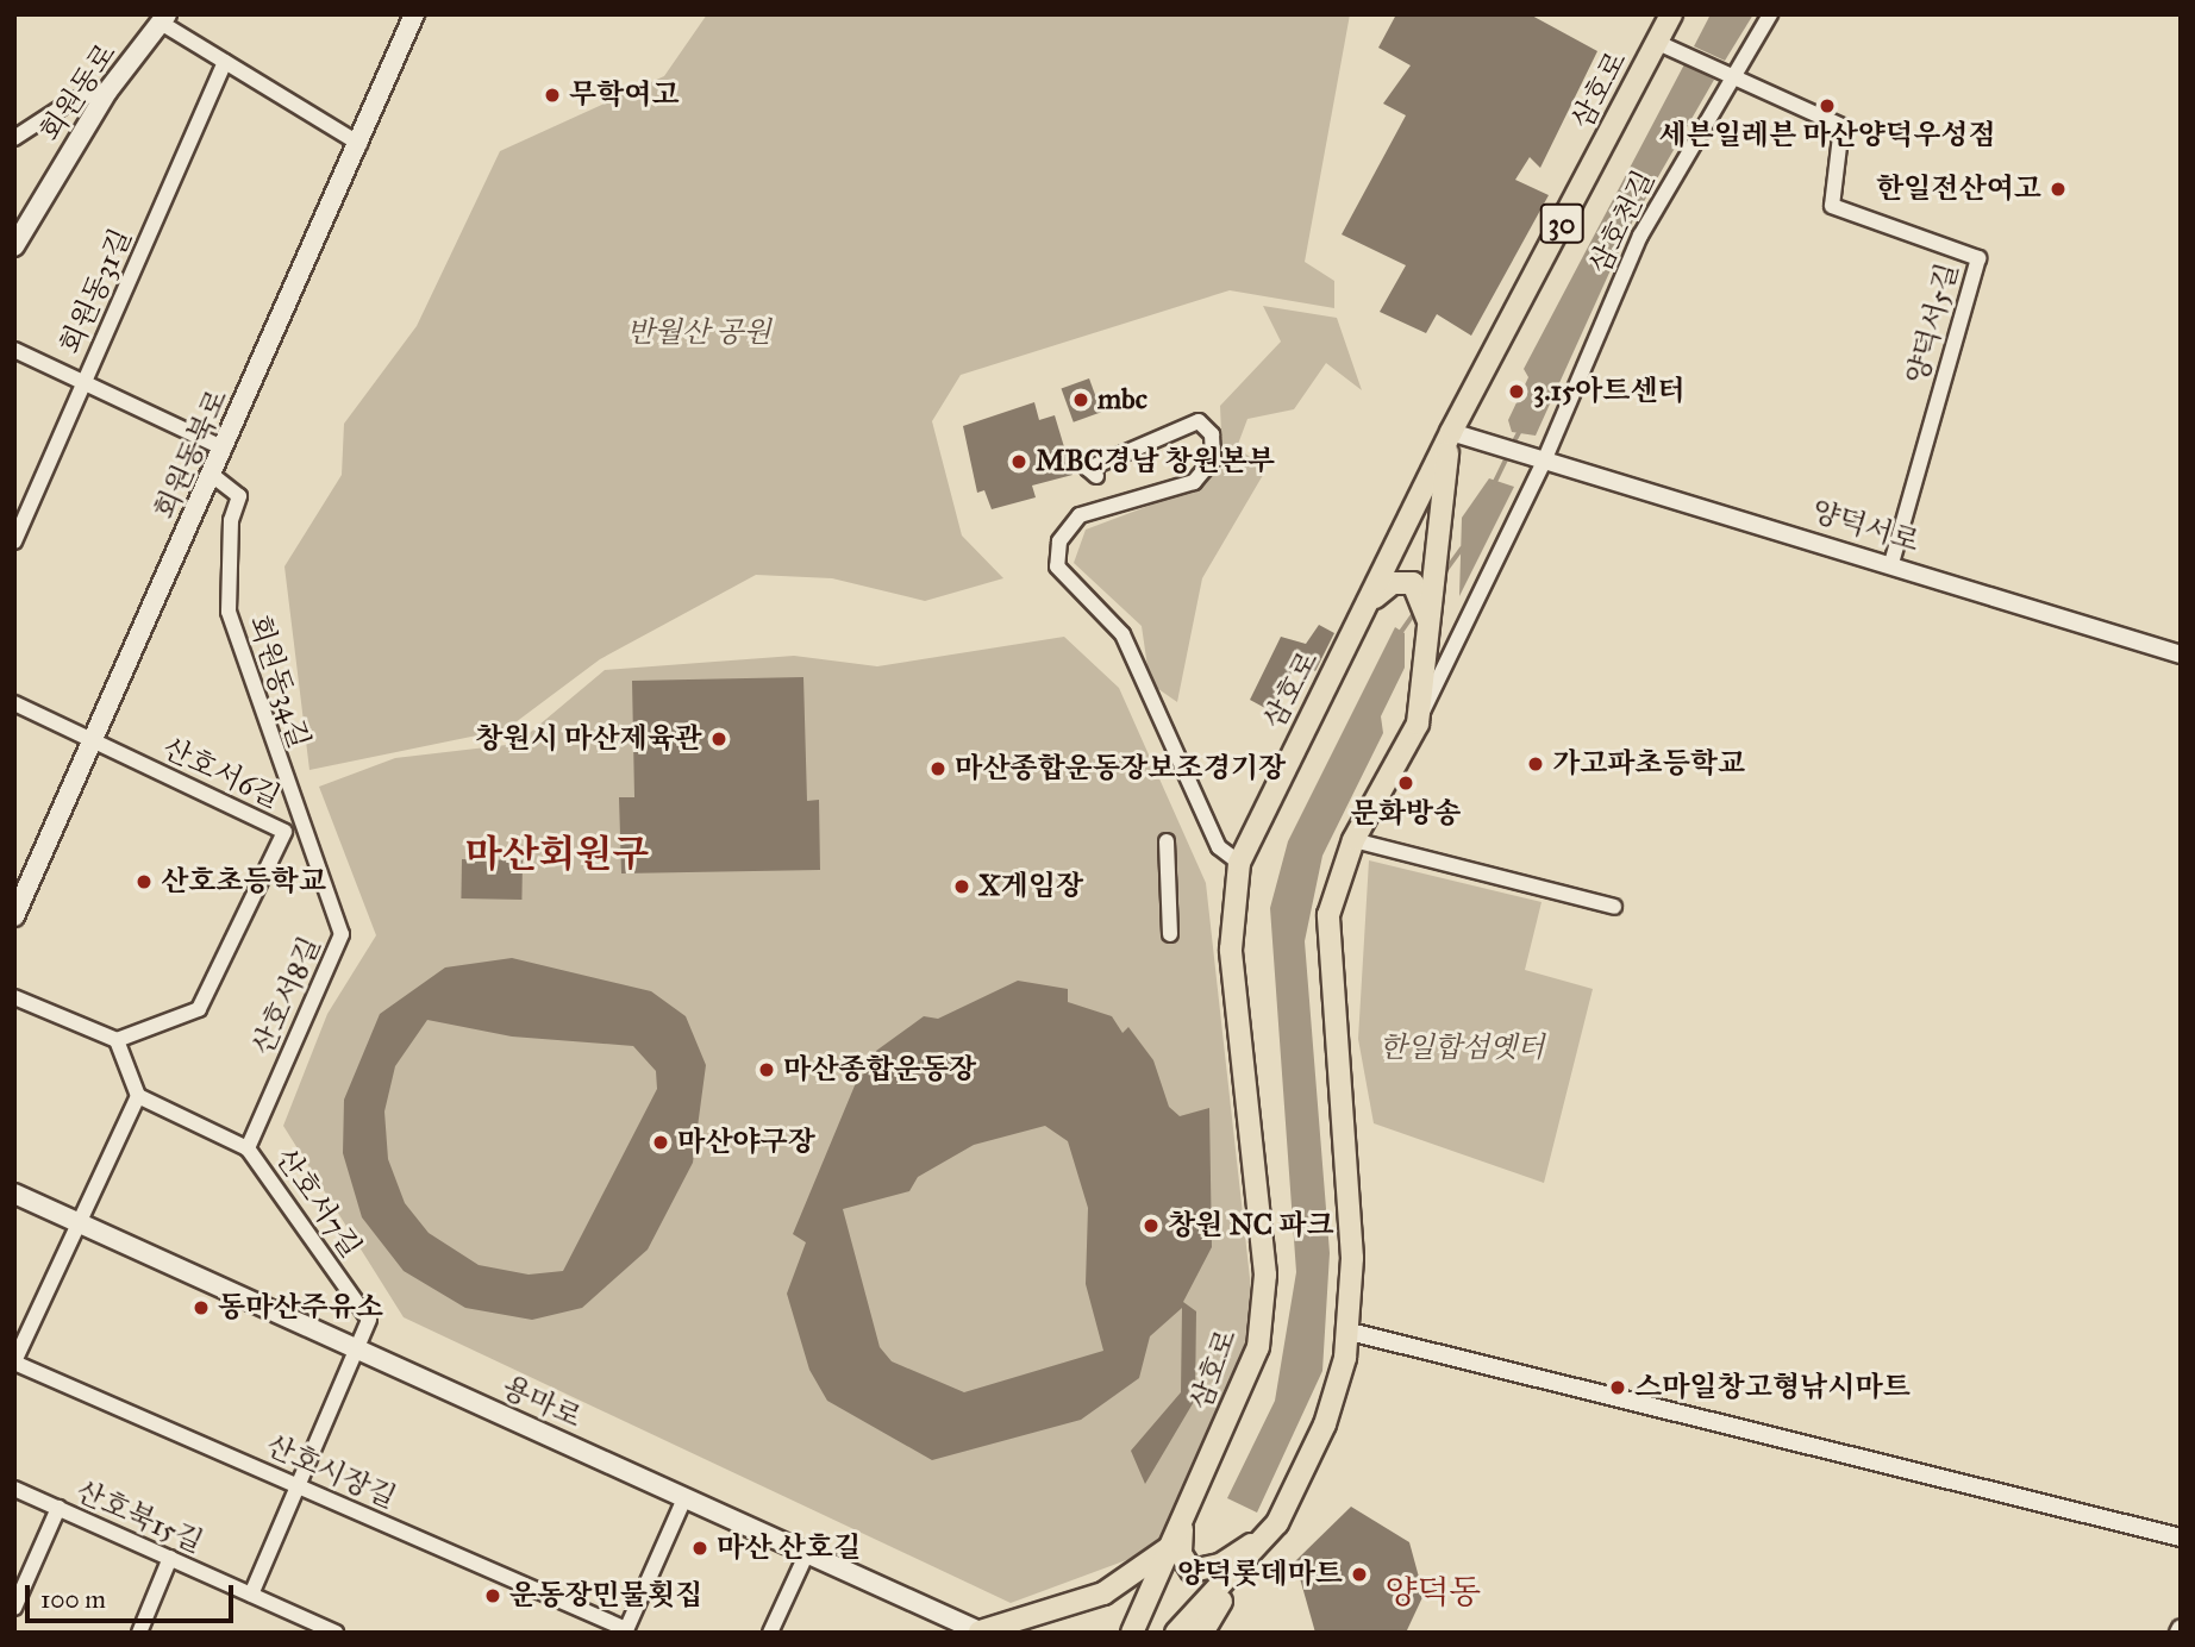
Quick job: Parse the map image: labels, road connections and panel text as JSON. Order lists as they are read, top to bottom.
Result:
{
  "streets": {
    "main road": [
      "삼호로",
      "회원동로",
      "30",
      "회원동북로",
      "용마로"
    ],
    "street": [
      "삼호천길",
      "회원동31길",
      "양덕서5길",
      "양덕서로",
      "회원동34길",
      "산호서6길",
      "산호서8길",
      "산호서7길",
      "산호시장길",
      "산호북15길"
    ]
  },
  "crossings": [
    ["삼호로", "양덕서로"],
    ["삼호천길", "양덕서5길"],
    ["삼호천길", "양덕서로"],
    ["양덕서5길", "양덕서로"],
    ["회원동북로", "회원동34길"],
    ["회원동북로", "산호서6길"],
    ["회원동34길", "산호서8길"],
    ["산호서8길", "산호서7길"],
    ["산호서7길", "용마로"]
  ],
  "districts": ["마산회원구", "양덕동"],
  "parks": ["반월산 공원", "한일합섬옛터"],
  "places": [
    "무학여고",
    "세븐일레븐 마산양덕우성점",
    "한일전산여고",
    "3.15아트센터",
    "mbc",
    "MBC경남 창원본부",
    "창원시 마산제육관",
    "가고파초등학교",
    "마산종합운동장보조경기장",
    "문화방송",
    "산호초등학교",
    "X게임장",
    "마산종합운동장",
    "마산야구장",
    "창원 NC 파크",
    "동마산주유소",
    "스마일창고형낚시마트",
    "마산 산호길",
    "양덕롯데마트",
    "운동장민물횟집"
  ],
  "scale_bar": "100 m"
}
